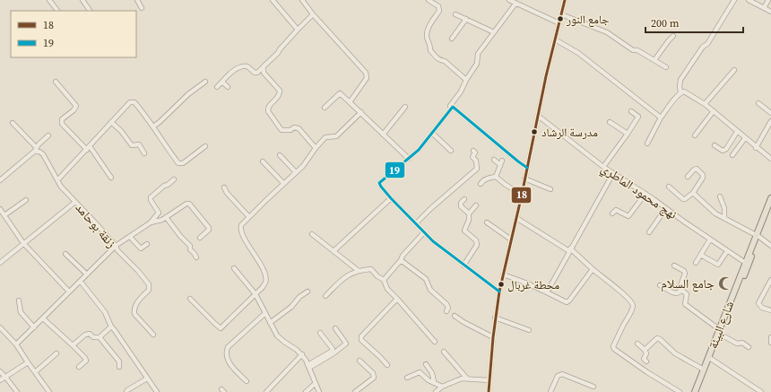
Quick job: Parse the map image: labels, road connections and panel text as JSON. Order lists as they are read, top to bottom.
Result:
{
  "streets": {
    "main road": ["شارع البيئة"],
    "street": ["نهج محمود الماطري", "زنقة بوحامد"]
  },
  "crossings": [
    ["نهج محمود الماطري", "شارع البيئة"]
  ],
  "places": {
    "other": ["جامع النور", "مدرسة الرشاد", "محطة غربال"],
    "mosque": ["جامع السلام"]
  },
  "lines": ["transit line 18", "transit line 19"],
  "legend": ["18", "19"],
  "scale_bar": "200 m"
}
